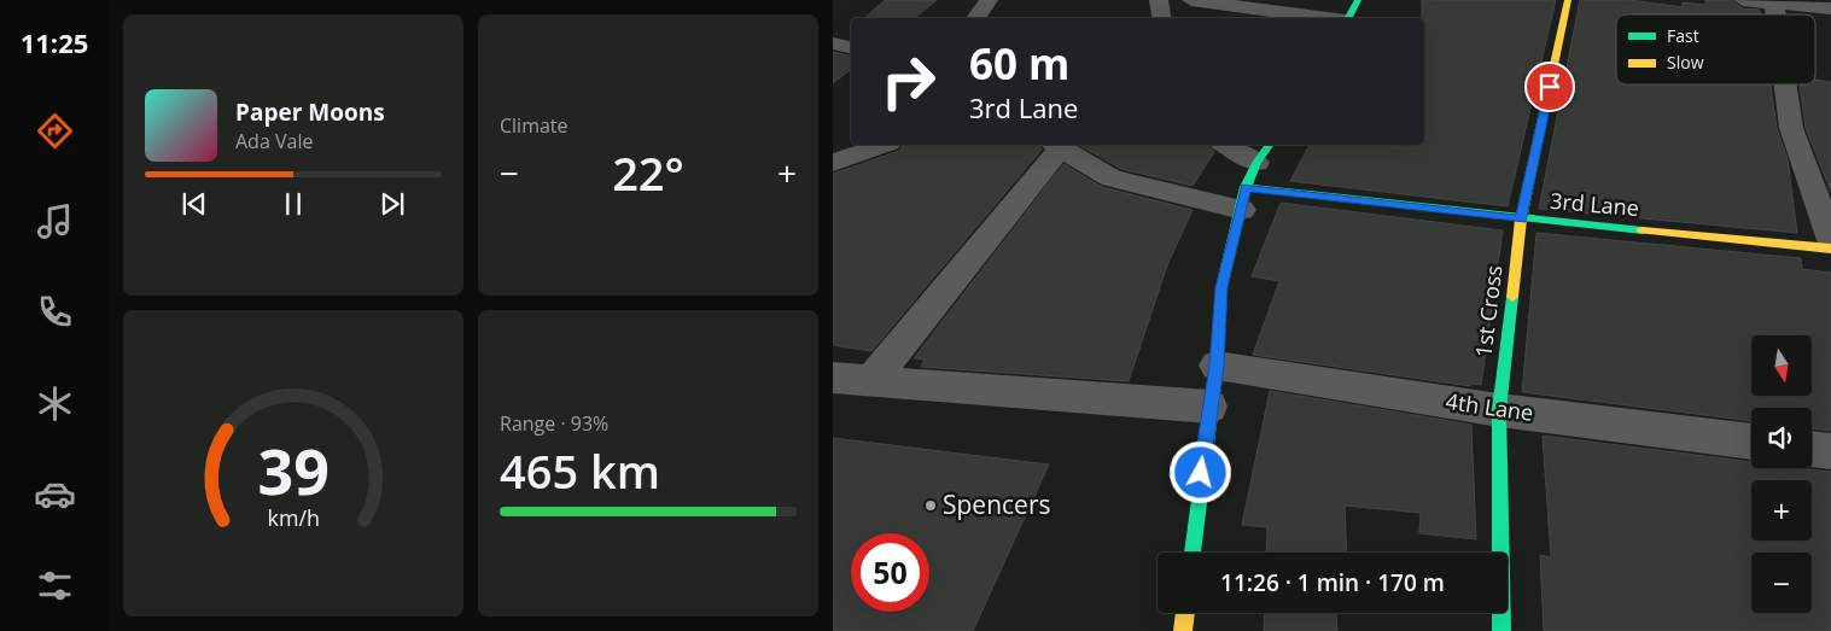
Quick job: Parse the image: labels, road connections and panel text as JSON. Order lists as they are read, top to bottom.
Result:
{
  "streets": {
    "street": ["3rd Lane", "1st Cross", "4th Lane"]
  },
  "crossings": [
    ["3rd Lane", "1st Cross"],
    ["1st Cross", "4th Lane"]
  ],
  "places": ["Spencers"],
  "legend": ["Fast", "Slow"],
  "north": "bottom",
  "page": {
    "tabs": "11:25",
    "tile": [
      "Climate",
      ["Range · 93%", "465 km"]
    ],
    "turn": ["60 m", "3rd Lane"],
    "song": ["Paper Moons", "Ada Vale"],
    "heat": ["−", "22°", "+"],
    "map_buttons": ["+", "−"],
    "limit": "50",
    "trip": "11:26 · 1 min · 170 m",
    "gauge": ["39", "km/h"]
  }
}
